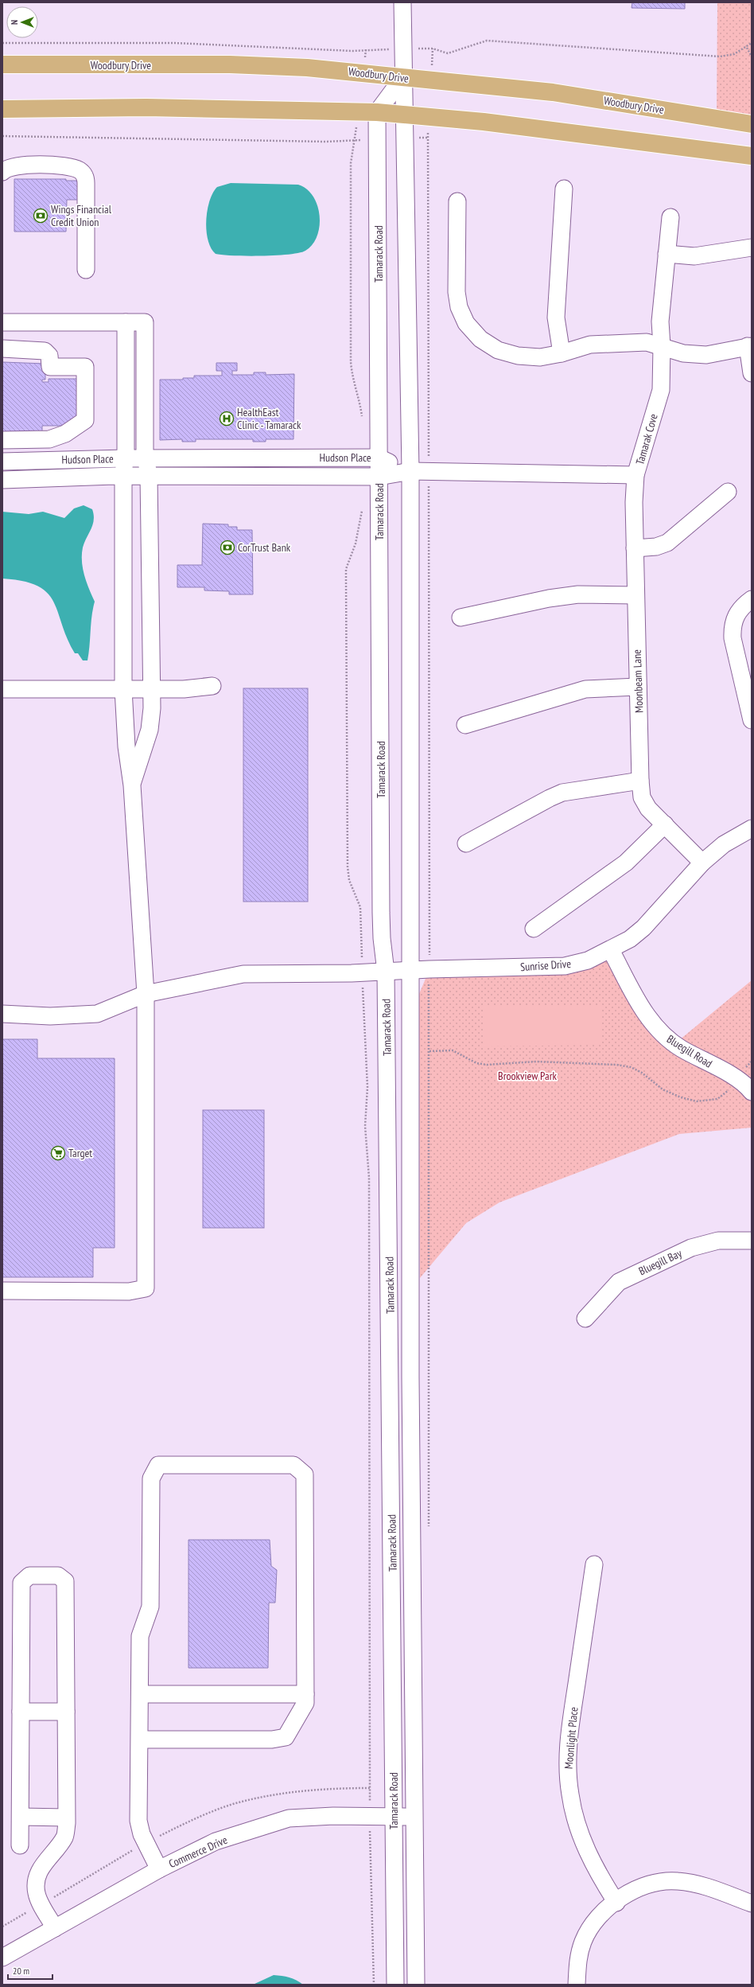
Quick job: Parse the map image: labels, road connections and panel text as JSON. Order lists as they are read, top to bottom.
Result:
{
  "streets": {
    "main road": ["Woodbury Drive"],
    "street": [
      "Tamarack Road",
      "Tamarak Cove",
      "Hudson Place",
      "Moonbeam Lane",
      "Sunrise Drive",
      "Bluegill Road",
      "Bluegill Bay",
      "Moonlight Place",
      "Commerce Drive"
    ]
  },
  "crossings": [
    ["Woodbury Drive", "Tamarack Road"],
    ["Tamarack Road", "Tamarak Cove"],
    ["Tamarack Road", "Hudson Place"],
    ["Tamarack Road", "Sunrise Drive"],
    ["Tamarack Road", "Commerce Drive"],
    ["Tamarak Cove", "Hudson Place"],
    ["Tamarak Cove", "Moonbeam Lane"],
    ["Moonbeam Lane", "Sunrise Drive"],
    ["Sunrise Drive", "Bluegill Road"]
  ],
  "parks": ["Brookview Park"],
  "places": {
    "bank": ["Wings Financial Credit Union", "CorTrust Bank"],
    "hospital": ["HealthEast Clinic - Tamarack"],
    "supermarket": ["Target"]
  },
  "scale_bar": "20 m",
  "north": "left"
}
